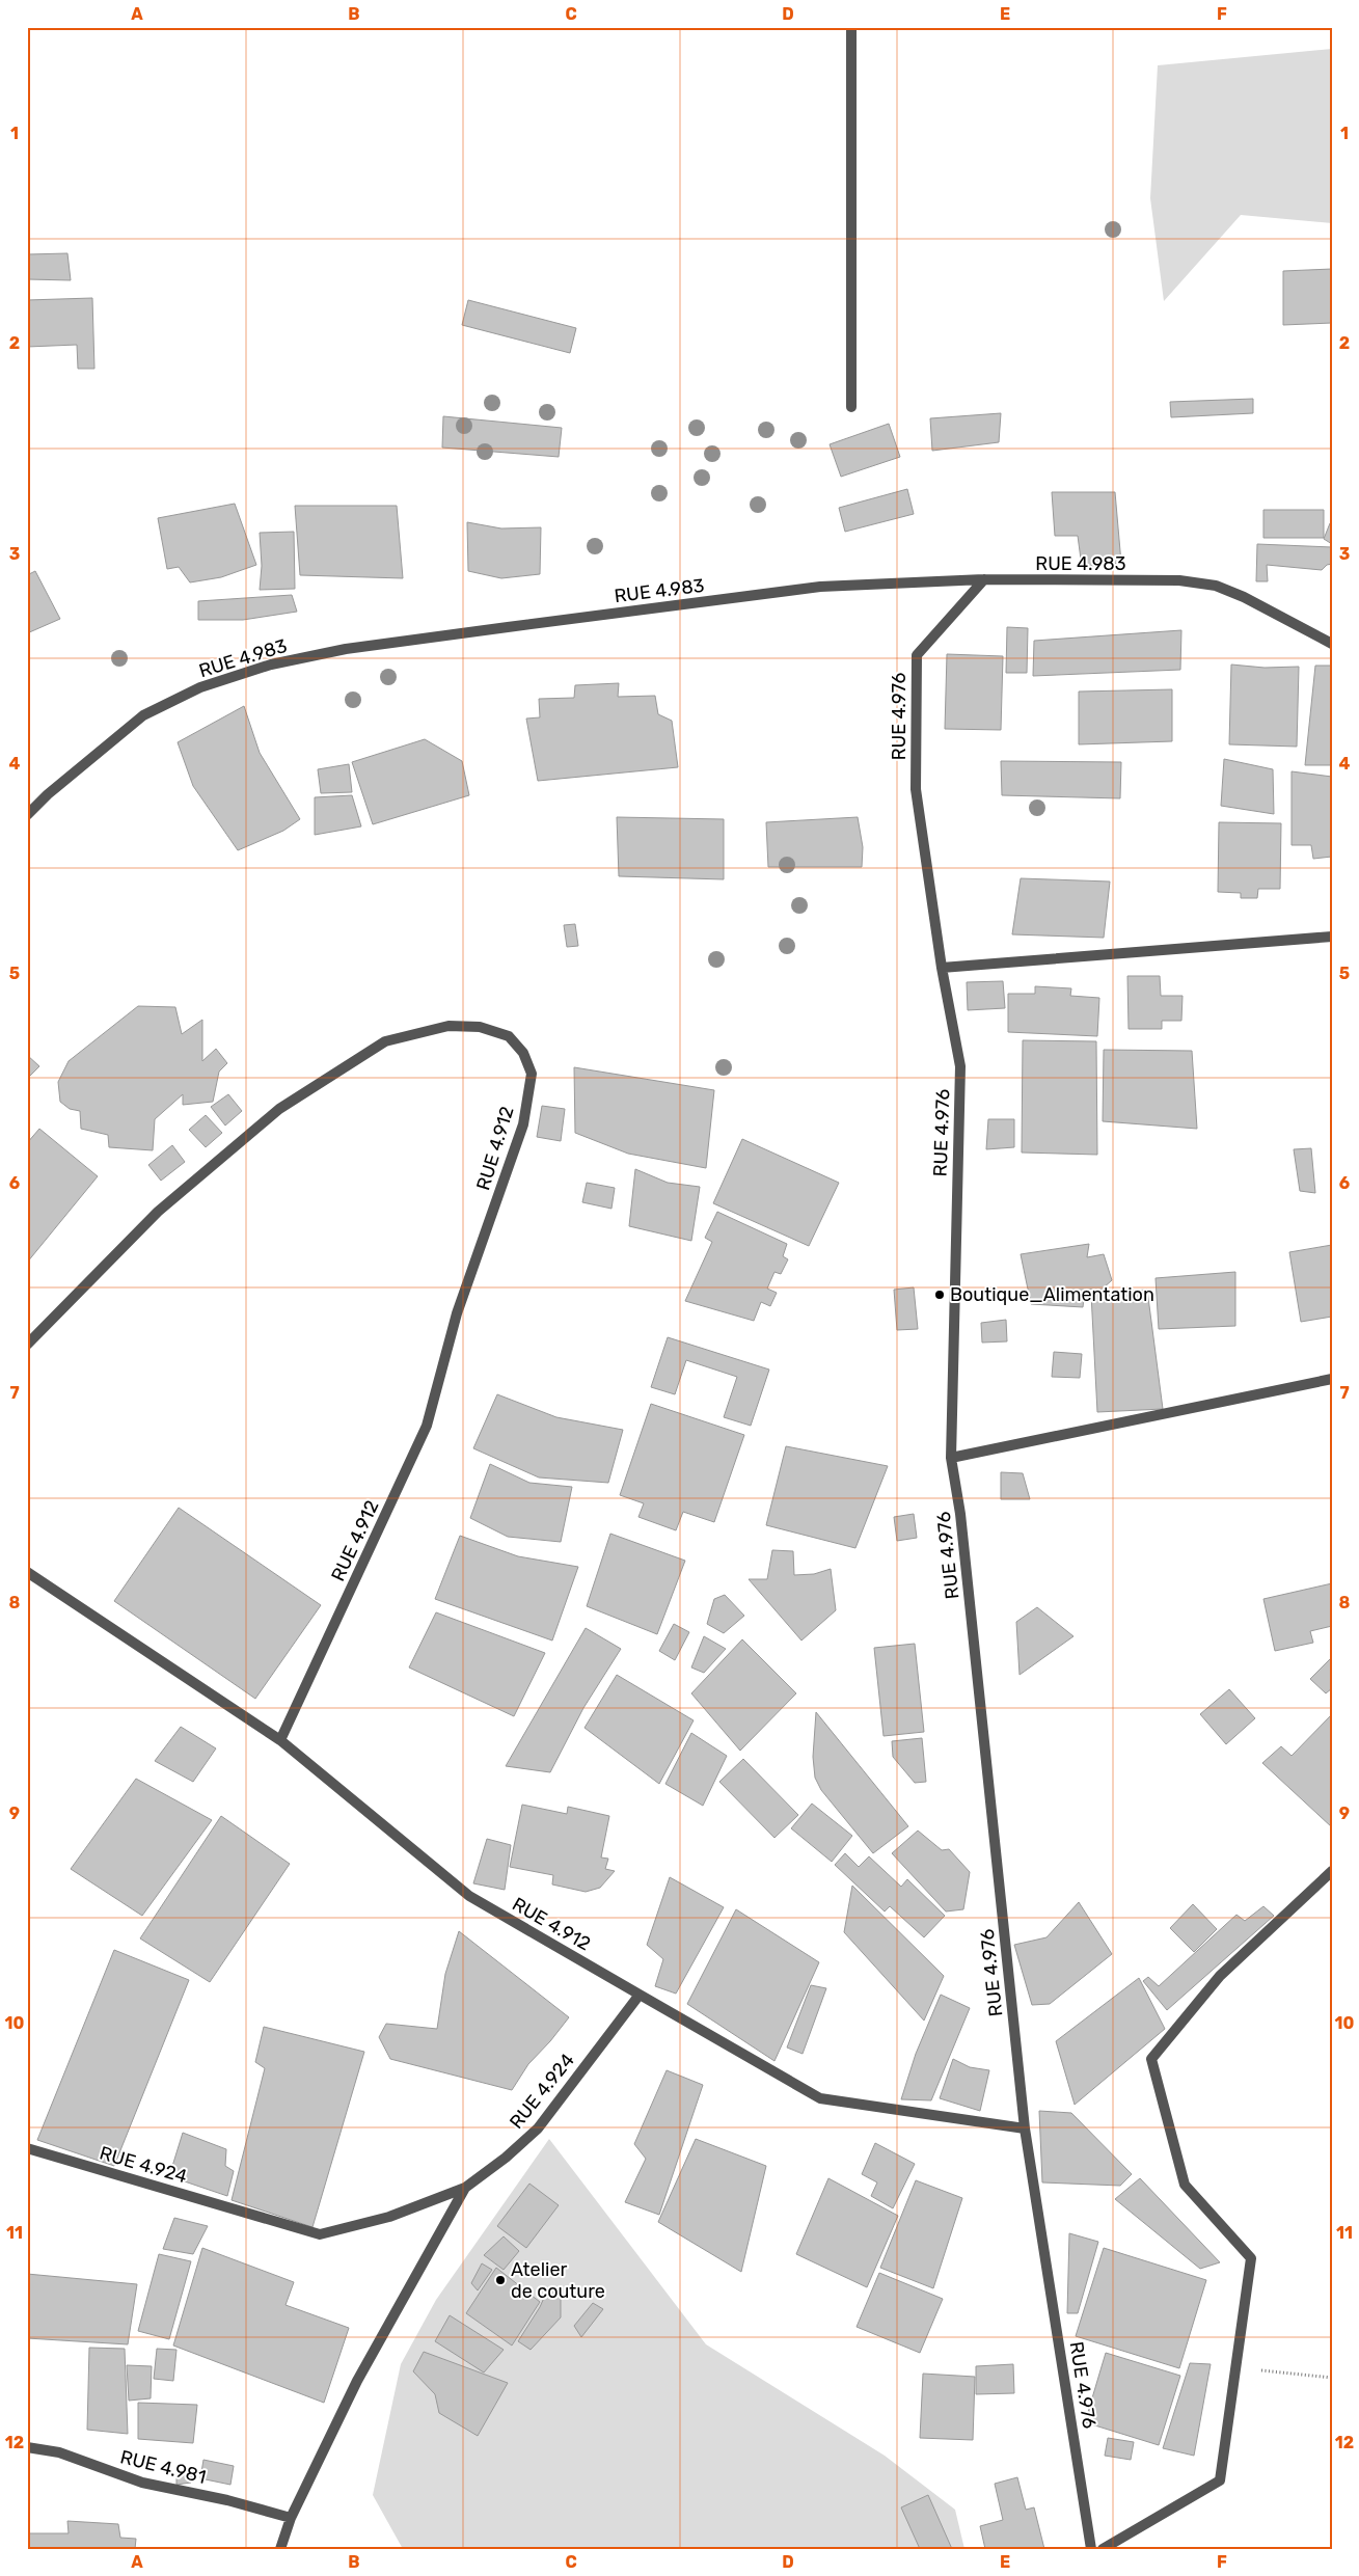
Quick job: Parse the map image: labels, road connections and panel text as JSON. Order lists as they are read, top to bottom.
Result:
{
  "streets": {
    "street": [
      "RUE 4.983",
      "RUE 4.976",
      "RUE 4.912",
      "RUE 4.924",
      "RUE 4.981"
    ]
  },
  "crossings": [
    ["RUE 4.983", "RUE 4.976"],
    ["RUE 4.912", "RUE 4.924"]
  ],
  "places": ["Boutique_Alimentation", "Atelier de couture"],
  "grid": {
    "columns": [
      "A",
      "B",
      "C",
      "D",
      "E",
      "F"
    ],
    "rows": [
      "1",
      "2",
      "3",
      "4",
      "5",
      "6",
      "7",
      "8",
      "9",
      "10",
      "11",
      "12"
    ]
  }
}
